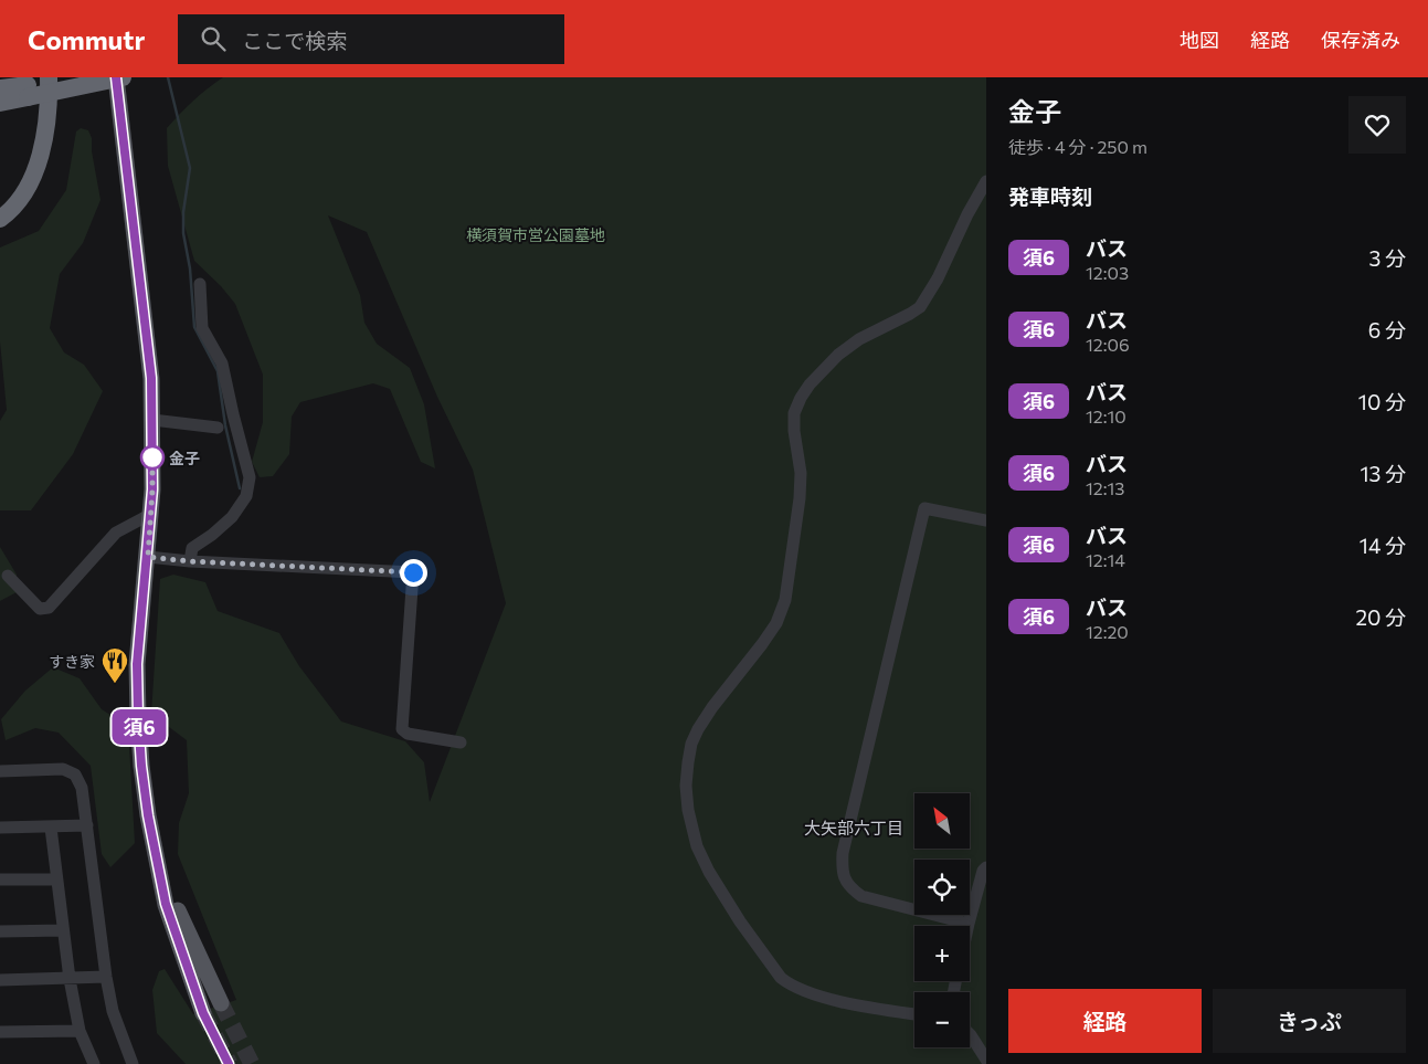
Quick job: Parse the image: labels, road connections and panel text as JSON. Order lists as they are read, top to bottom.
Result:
{
  "districts": ["大矢部六丁目"],
  "parks": ["横須賀市営公園墓地"],
  "places": {
    "other": ["金子"],
    "restaurant": ["すき家"]
  },
  "lines": ["bus line 須6"],
  "north": "top left",
  "page": {
    "header": "Commutr",
    "search": "ここで検索",
    "nav": ["地図", "経路", "保存済み"],
    "on_map": "須6",
    "heading": [
      ["金子", "徒歩 · 4 分 · 250 m"],
      "発車時刻"
    ],
    "list": [
      {
        "mark": "須6",
        "name": "バス",
        "note": "12:03",
        "value": "3 分"
      },
      {
        "mark": "須6",
        "name": "バス",
        "note": "12:06",
        "value": "6 分"
      },
      {
        "mark": "須6",
        "name": "バス",
        "note": "12:10",
        "value": "10 分"
      },
      {
        "mark": "須6",
        "name": "バス",
        "note": "12:13",
        "value": "13 分"
      },
      {
        "mark": "須6",
        "name": "バス",
        "note": "12:14",
        "value": "14 分"
      },
      {
        "mark": "須6",
        "name": "バス",
        "note": "12:20",
        "value": "20 分"
      }
    ],
    "map_buttons": ["+", "−"],
    "buttons": ["経路", "きっぷ"]
  }
}
